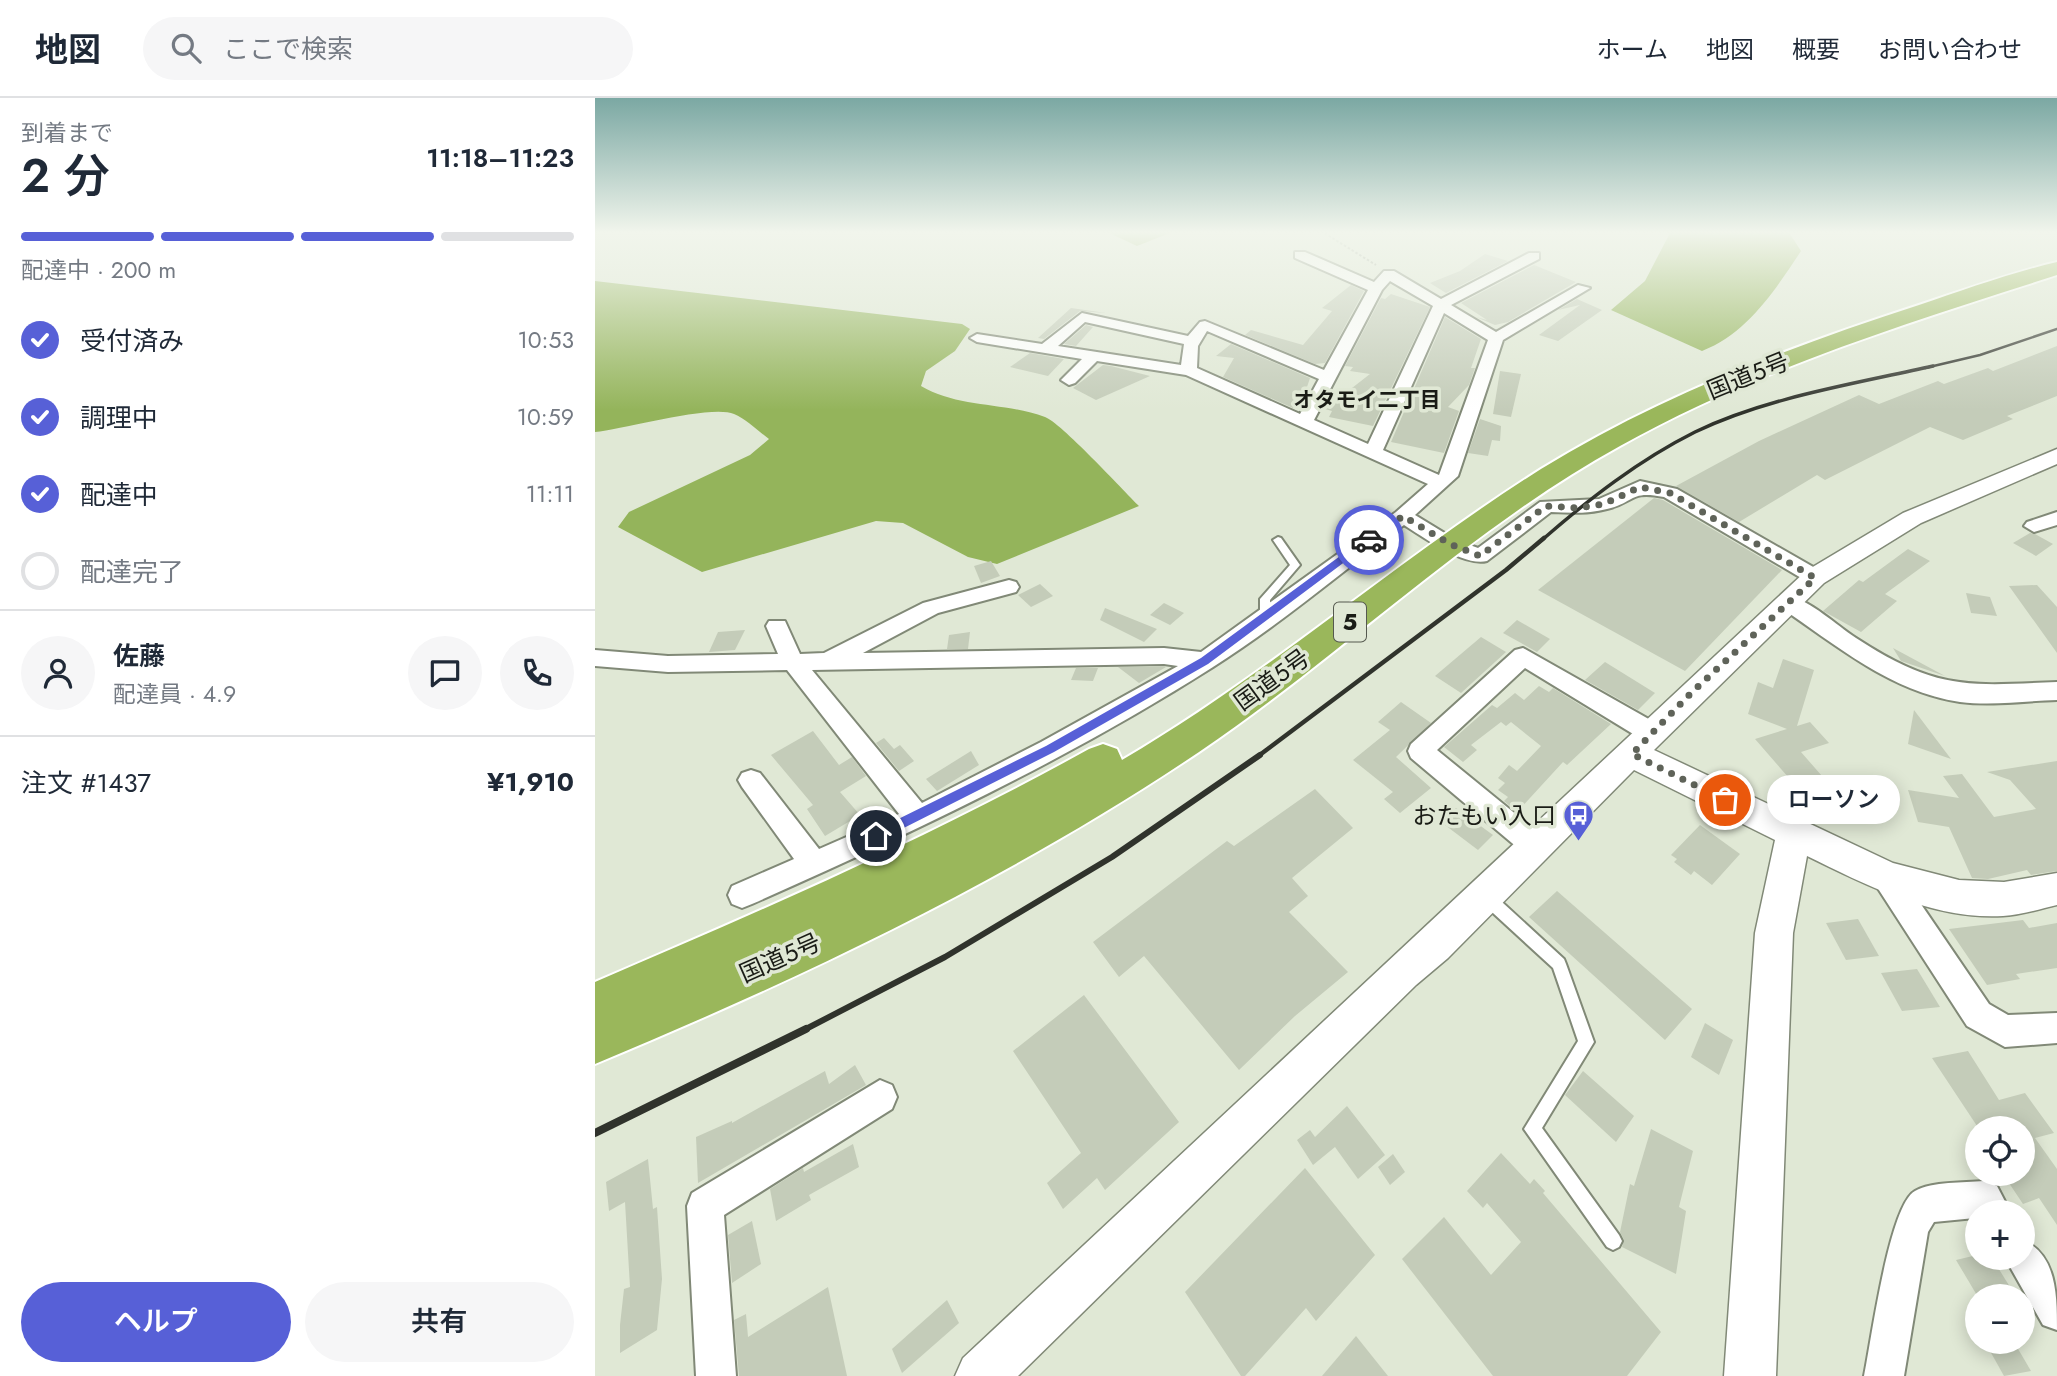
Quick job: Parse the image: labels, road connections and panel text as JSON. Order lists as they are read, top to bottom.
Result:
{
  "streets": {
    "highway": ["国道5号", "5"]
  },
  "districts": ["オタモイ二丁目"],
  "places": {
    "other": ["ローソン"],
    "bus stop": ["おたもい入口"]
  },
  "page": {
    "header": "地図",
    "search": "ここで検索",
    "nav": [
      "ホーム",
      "地図",
      "概要",
      "お問い合わせ"
    ],
    "heading": ["2 分", "到着まで", "11:18–11:23"],
    "panel": [
      "佐藤",
      "配達員 · 4.9",
      "注文 #1437",
      "¥1,910"
    ],
    "bar": "配達中 · 200 m",
    "list": [
      ["受付済み", "10:53"],
      ["調理中", "10:59"],
      ["配達中", "11:11"],
      "配達完了"
    ],
    "bubble": "ローソン",
    "map_buttons": ["+", "−"],
    "buttons": ["ヘルプ", "共有"]
  }
}
